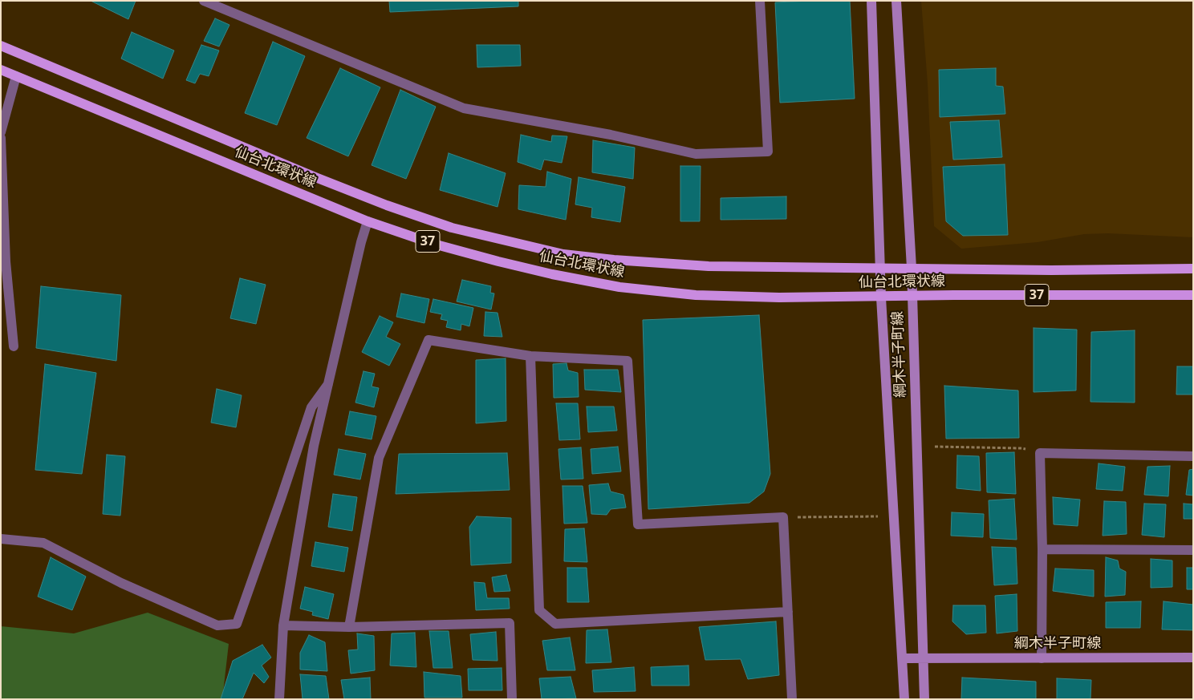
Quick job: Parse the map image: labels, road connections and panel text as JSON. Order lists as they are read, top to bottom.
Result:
{
  "streets": {
    "main road": ["仙台北環状線", "37"],
    "street": ["綱木半子町線"]
  },
  "crossings": [
    ["仙台北環状線", "綱木半子町線"]
  ]
}
